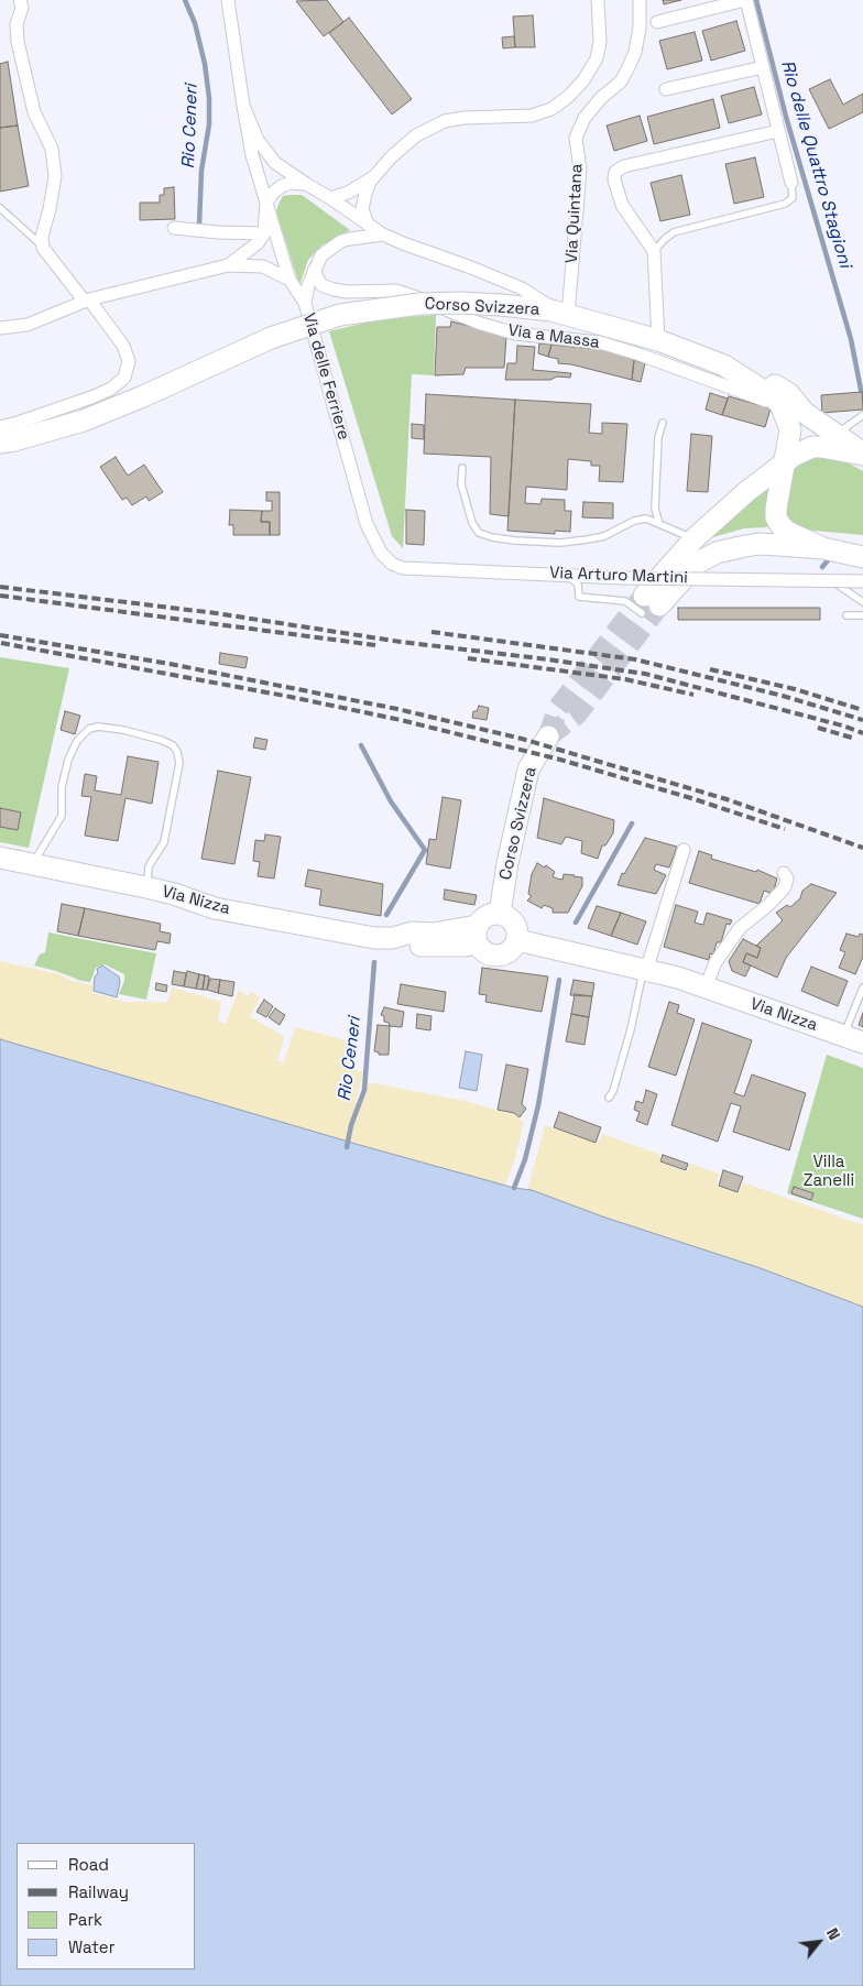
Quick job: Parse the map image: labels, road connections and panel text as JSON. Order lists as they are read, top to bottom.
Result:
{
  "streets": {
    "main road": ["Corso Svizzera", "Via Nizza"],
    "street": [
      "Via Quintana",
      "Via a Massa",
      "Via delle Ferriere",
      "Via Arturo Martini"
    ]
  },
  "crossings": [
    ["Via Quintana", "Corso Svizzera"],
    ["Corso Svizzera", "Via Nizza"],
    ["Via delle Ferriere", "Via Arturo Martini"]
  ],
  "water": ["Rio Ceneri", "Rio delle Quattro Stagioni"],
  "parks": ["Villa Zanelli"],
  "legend": [
    "Road",
    "Railway",
    "Park",
    "Water"
  ],
  "north": "top right"
}
